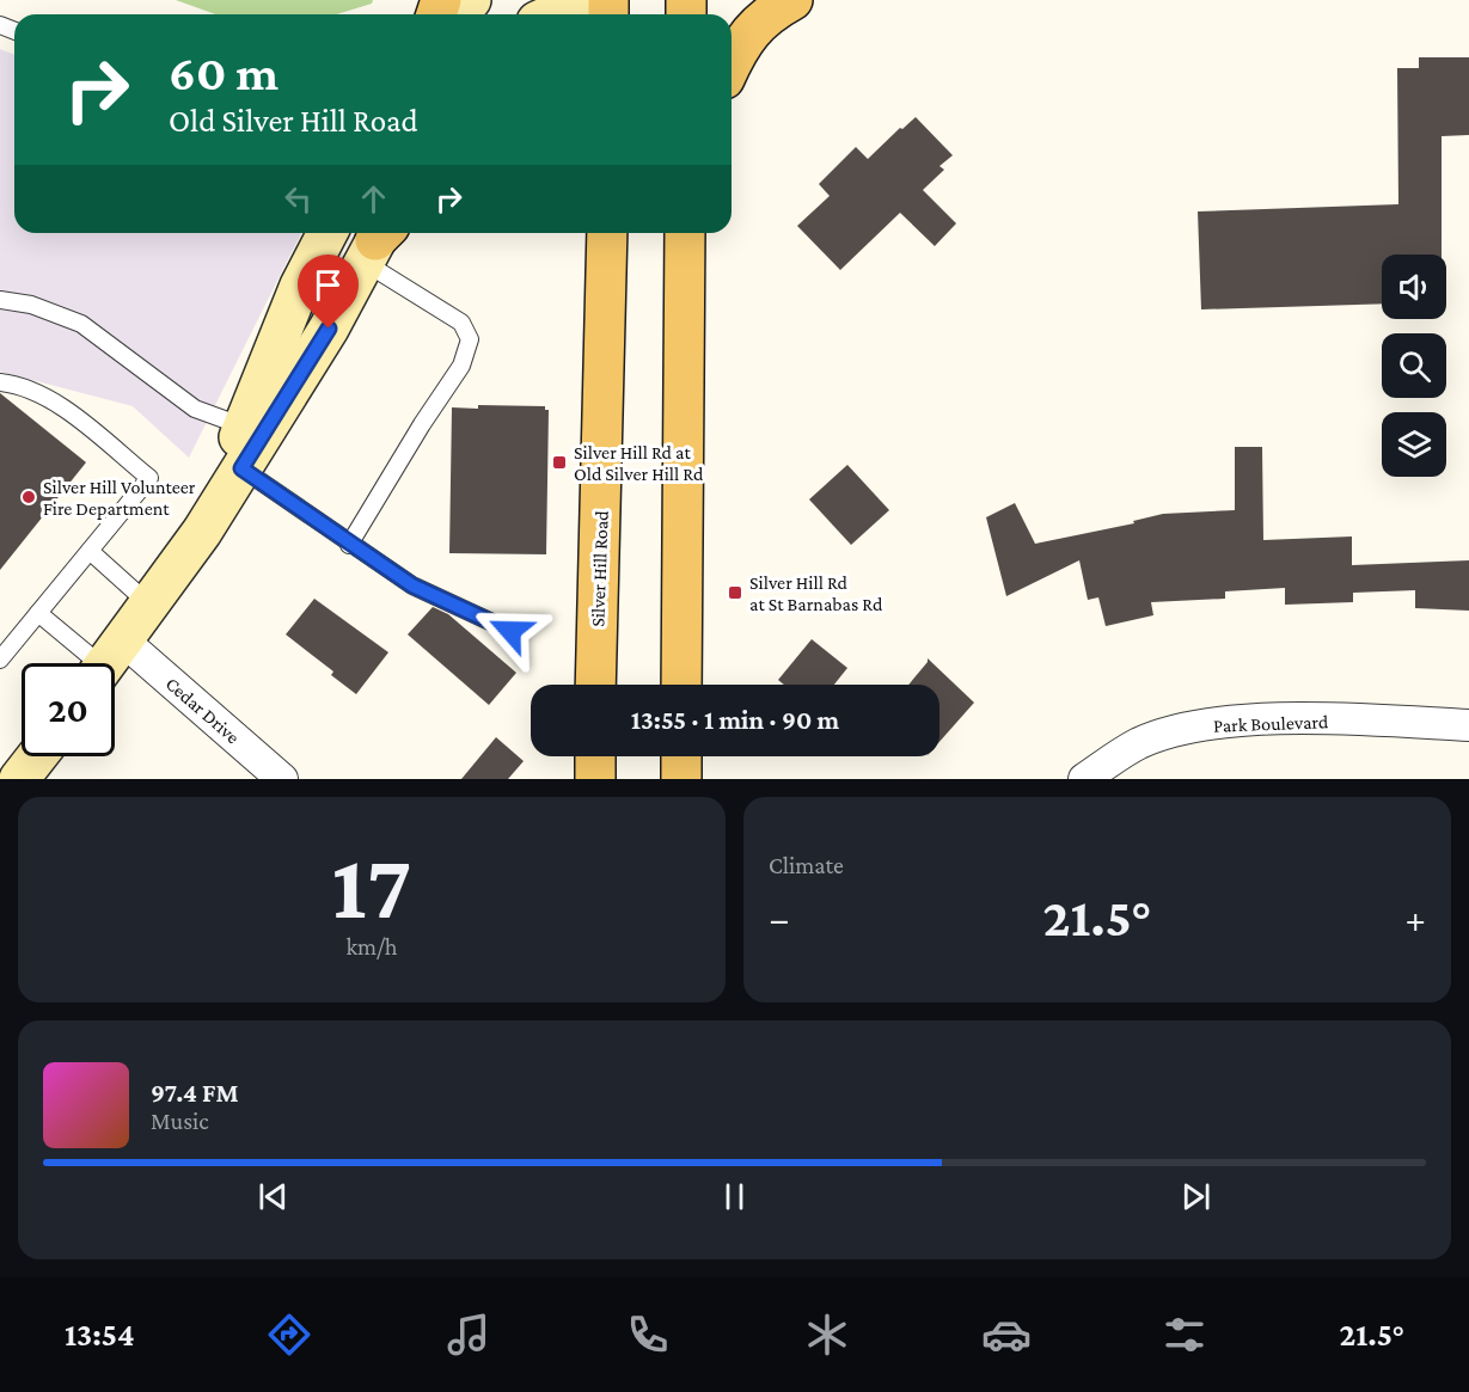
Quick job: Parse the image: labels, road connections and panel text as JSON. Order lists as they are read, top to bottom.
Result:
{
  "streets": {
    "main road": ["Silver Hill Road"],
    "street": ["Cedar Drive", "Park Boulevard"]
  },
  "places": {
    "transit": ["Silver Hill Rd at Old Silver Hill Rd", "Silver Hill Rd at St Barnabas Rd"],
    "other": ["Silver Hill Volunteer Fire Department"]
  },
  "page": {
    "turn": ["60 m", "Old Silver Hill Road"],
    "limit": "20",
    "trip": "13:55 · 1 min · 90 m",
    "tile": [
      ["17", "km/h"],
      "Climate"
    ],
    "heat": ["−", "21.5°", "+"],
    "song": ["97.4 FM", "Music"],
    "tabs": ["13:54", "21.5°"]
  }
}
